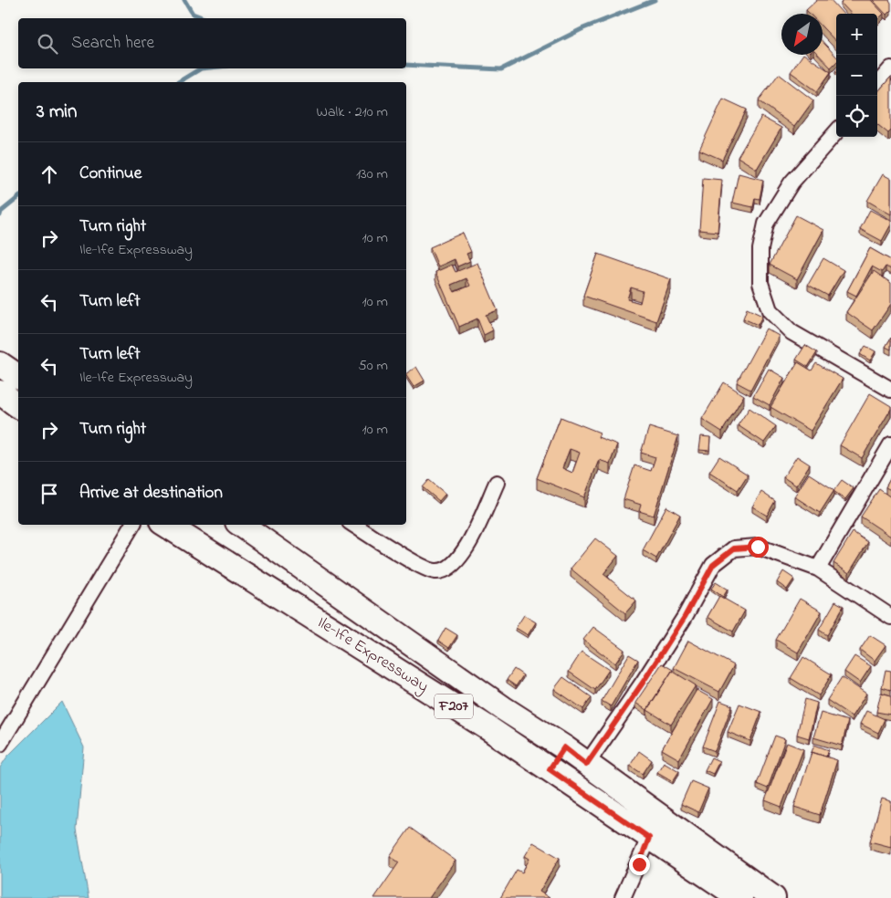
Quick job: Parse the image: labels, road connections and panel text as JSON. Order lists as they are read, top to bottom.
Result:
{
  "streets": {
    "main road": ["Ile-Ife Expressway", "F207"]
  },
  "north": "bottom left",
  "page": {
    "map_buttons": ["+", "−"],
    "search": "Search here",
    "heading": ["3 min", "Walk · 210 m"],
    "list": [
      ["Continue", "130 m"],
      ["Turn right", "Ile-Ife Expressway", "10 m"],
      ["Turn left", "10 m"],
      ["Turn left", "Ile-Ife Expressway", "50 m"],
      ["Turn right", "10 m"],
      "Arrive at destination"
    ]
  }
}
